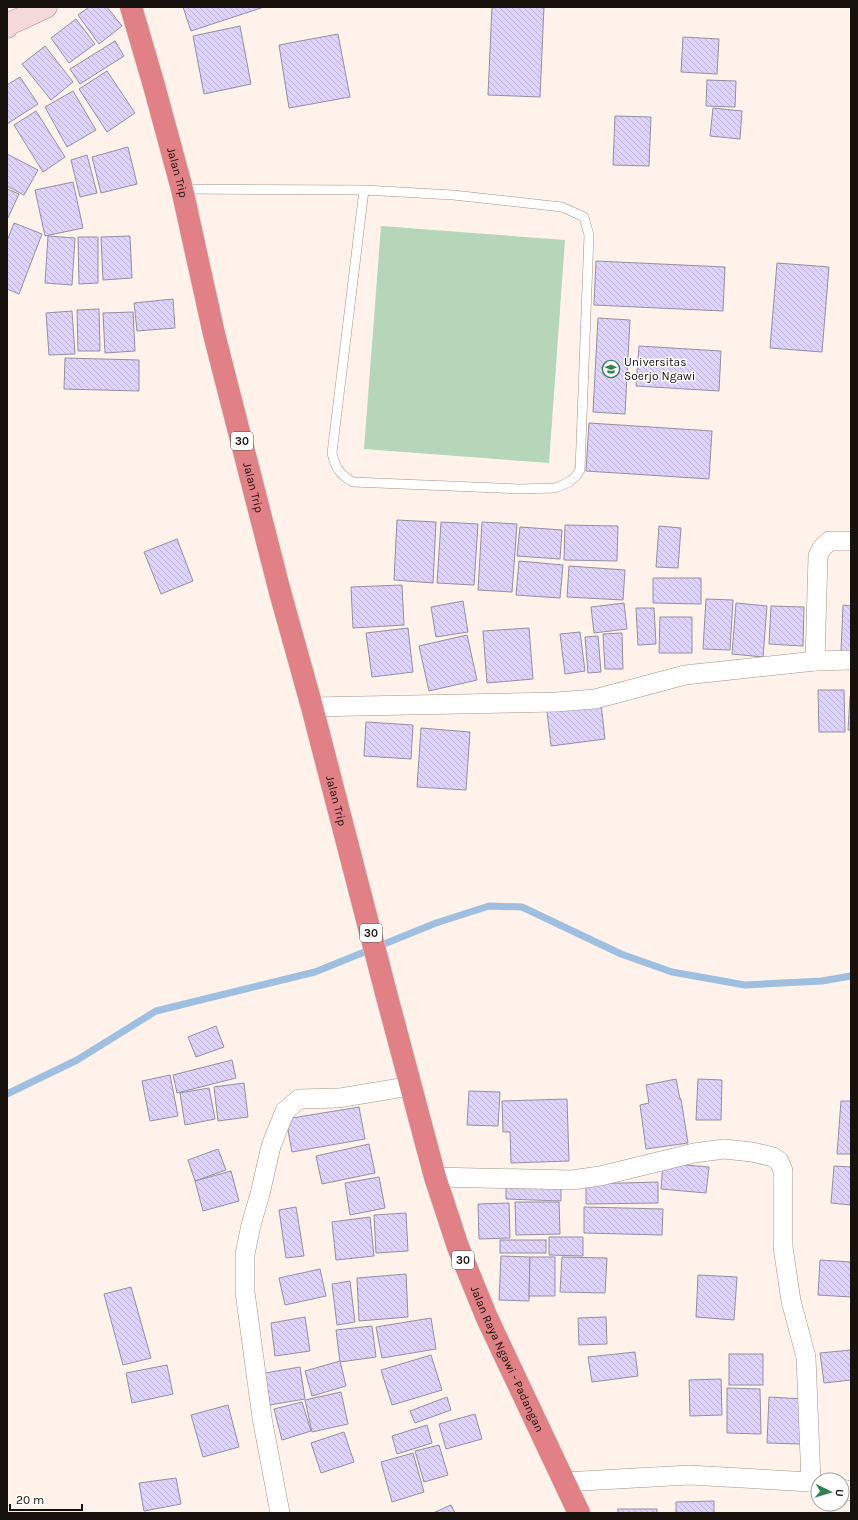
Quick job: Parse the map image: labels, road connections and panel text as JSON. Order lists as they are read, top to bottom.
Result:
{
  "streets": {
    "highway": ["Jalan Trip", "30", "Jalan Raya Ngawi - Padangan"]
  },
  "crossings": [
    ["Jalan Trip", "Jalan Raya Ngawi - Padangan"]
  ],
  "places": {
    "school or university": ["Universitas Soerjo Ngawi"]
  },
  "scale_bar": "20 m",
  "north": "right"
}
